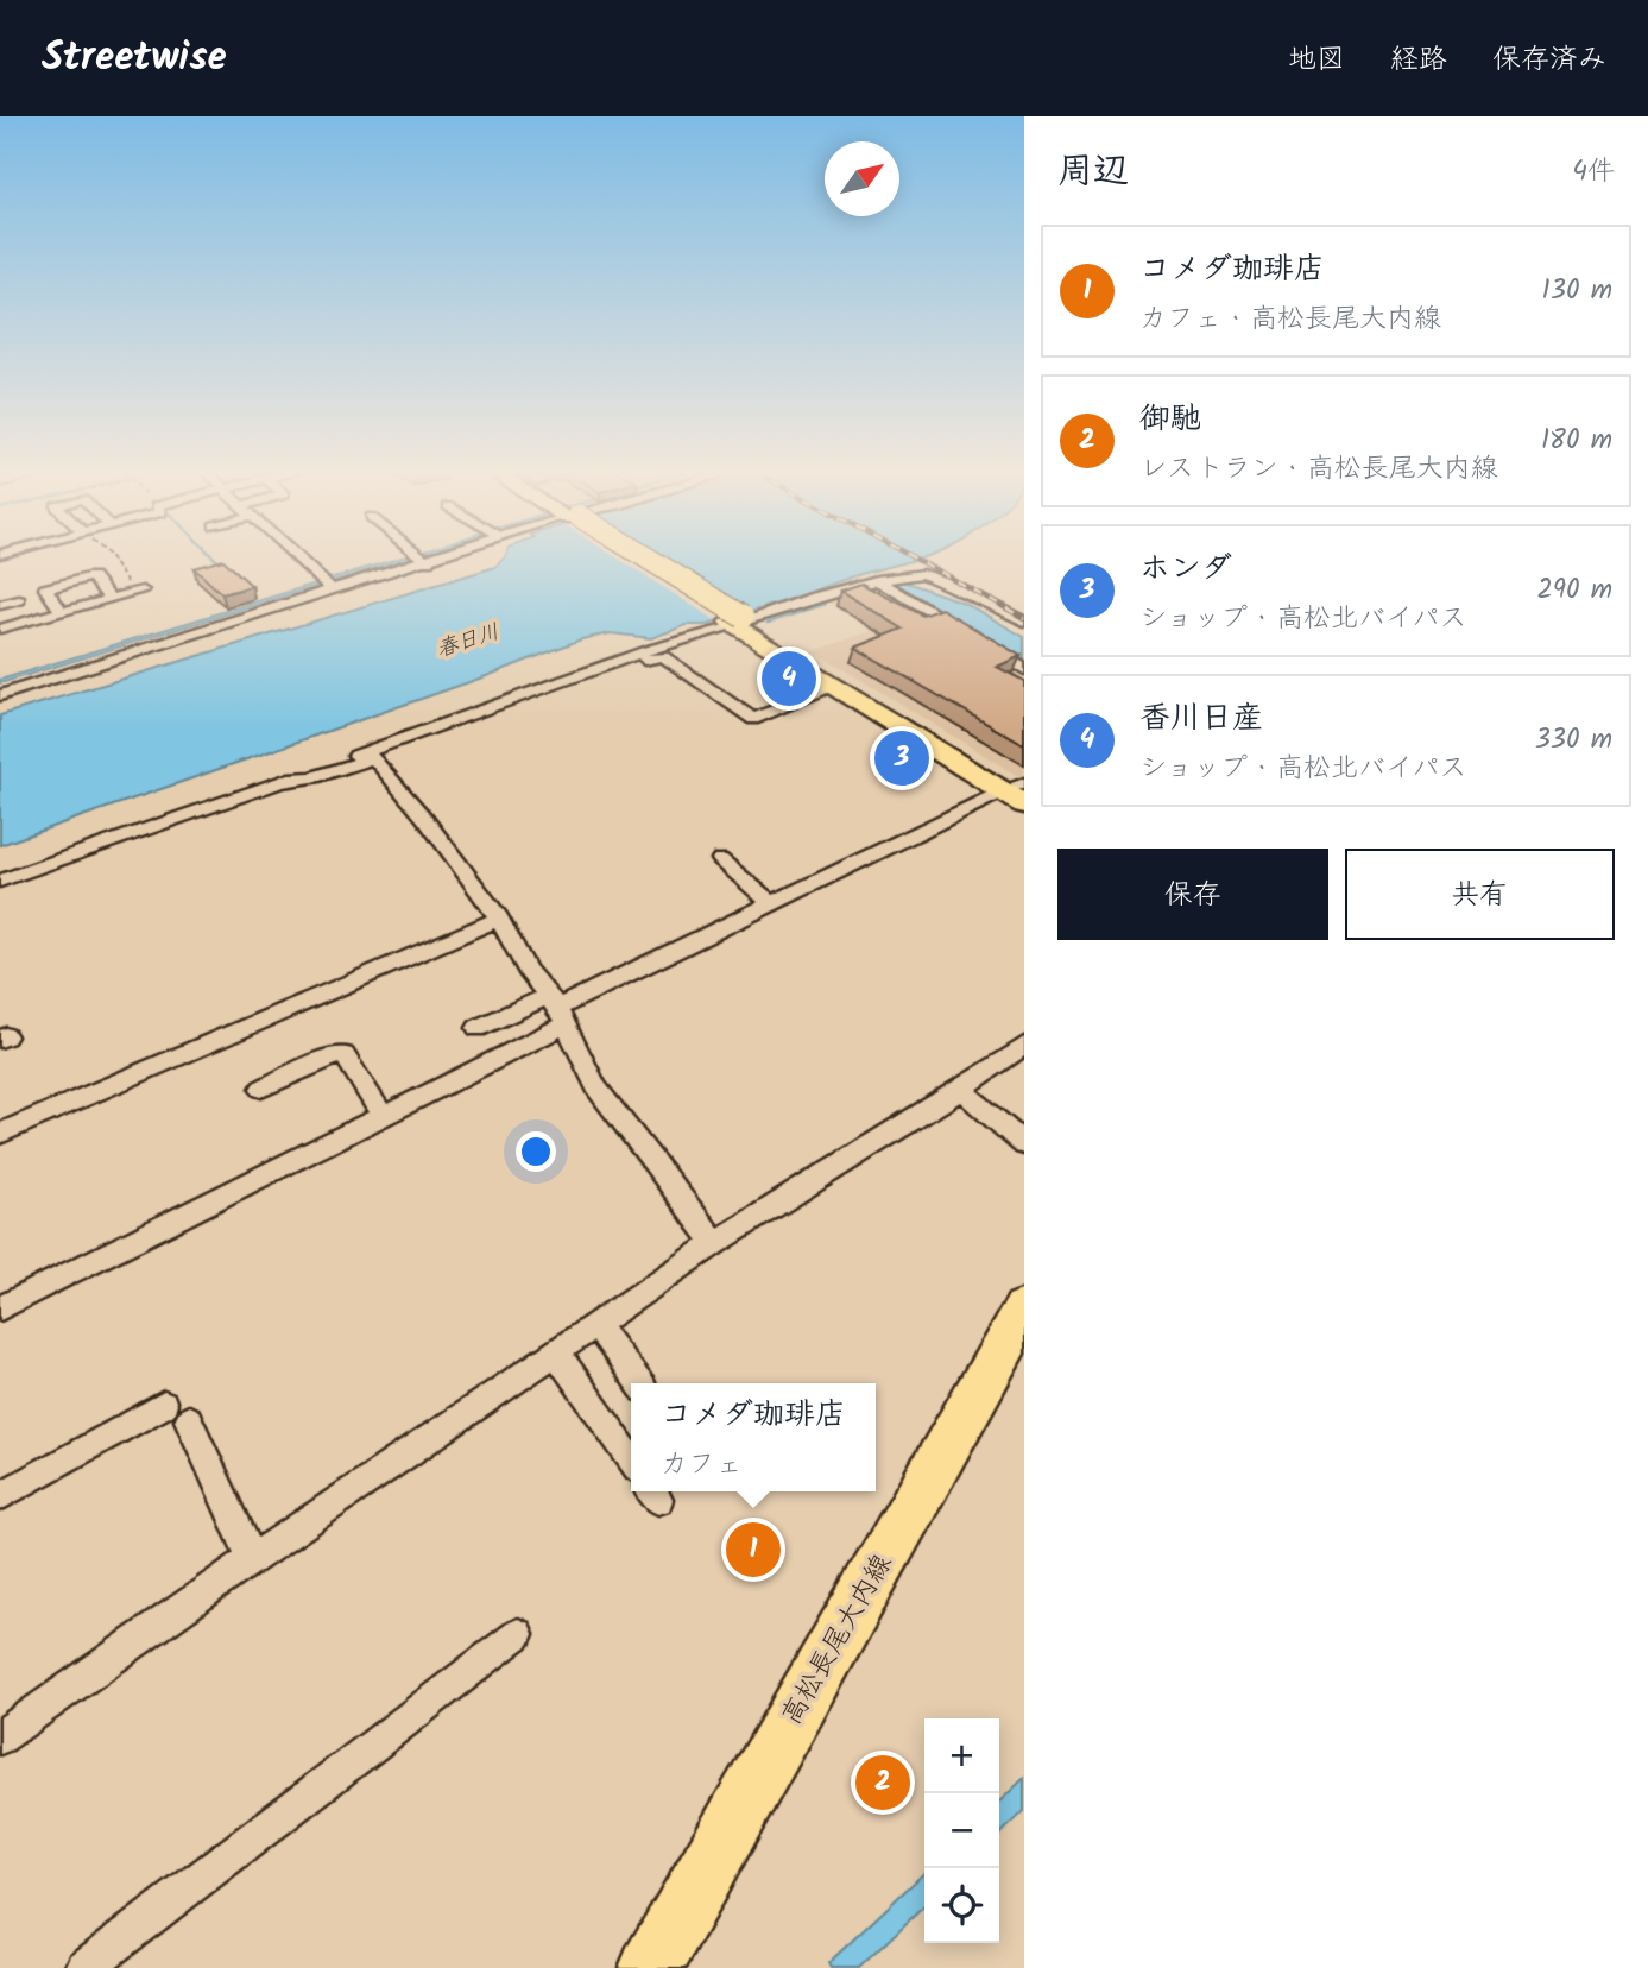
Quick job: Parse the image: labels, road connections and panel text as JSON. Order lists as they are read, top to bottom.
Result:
{
  "streets": {
    "main road": ["高松長尾大内線"]
  },
  "water": ["春日川"],
  "north": "top right",
  "page": {
    "header": "Streetwise",
    "nav": ["地図", "経路", "保存済み"],
    "heading": ["周辺", "4件"],
    "list": [
      {
        "mark": "1",
        "name": "コメダ珈琲店",
        "note": "カフェ · 高松長尾大内線",
        "value": "130 m"
      },
      {
        "mark": "2",
        "name": "御馳",
        "note": "レストラン · 高松長尾大内線",
        "value": "180 m"
      },
      {
        "mark": "3",
        "name": "ホンダ",
        "note": "ショップ · 高松北バイパス",
        "value": "290 m"
      },
      {
        "mark": "4",
        "name": "香川日産",
        "note": "ショップ · 高松北バイパス",
        "value": "330 m"
      }
    ],
    "pins": [
      "4",
      "3",
      "1",
      "2"
    ],
    "buttons": ["保存", "共有"],
    "popup": ["コメダ珈琲店", "カフェ"],
    "map_buttons": ["+", "−"]
  }
}
